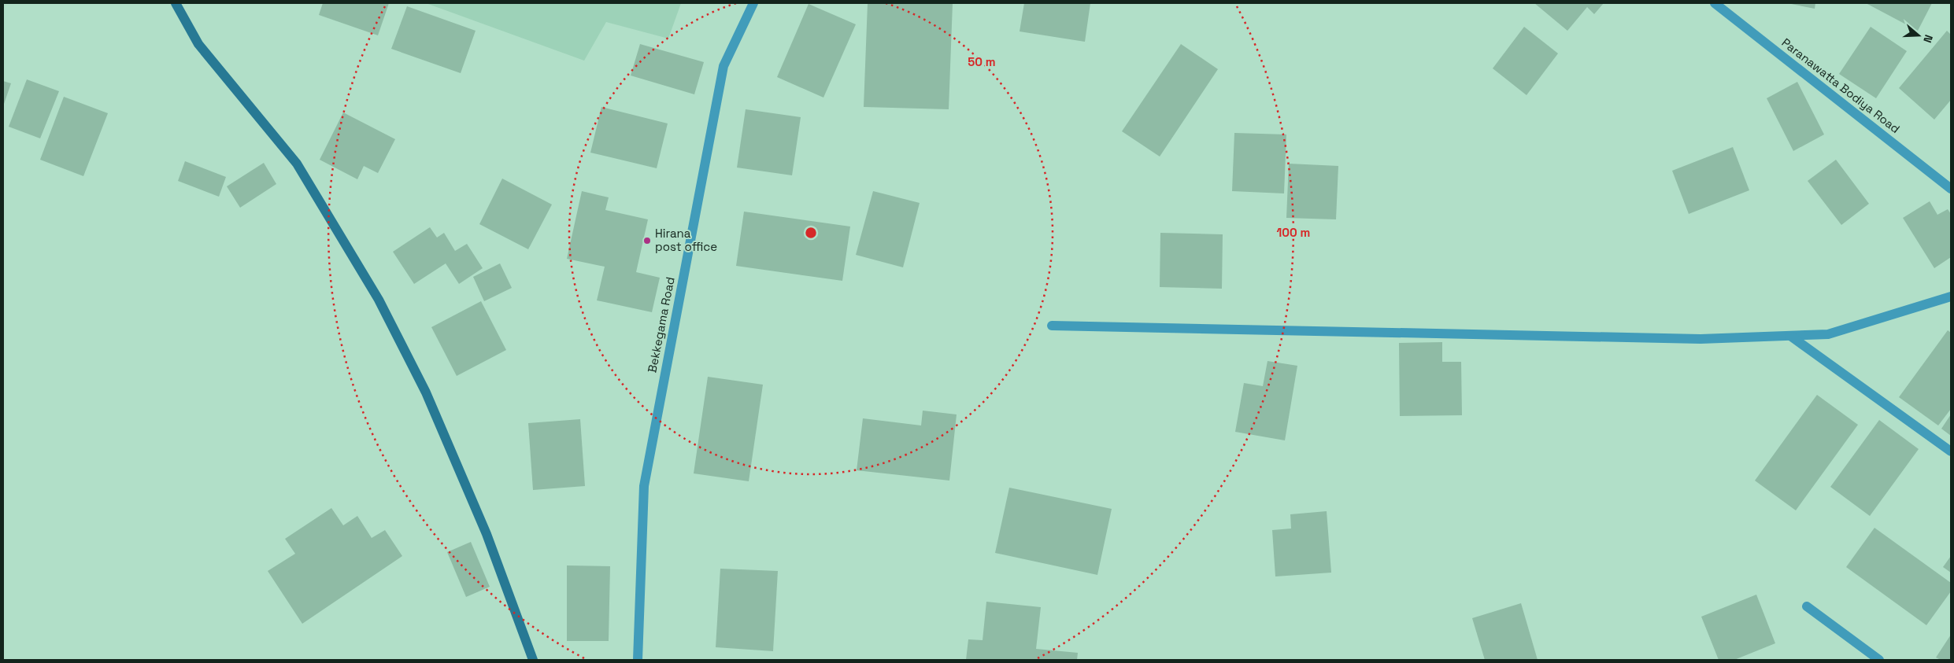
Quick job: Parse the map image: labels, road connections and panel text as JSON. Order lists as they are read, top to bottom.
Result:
{
  "streets": {
    "street": ["Paranawatta Bodiya Road", "Bekkegama Road"]
  },
  "places": ["Hirana post office"],
  "north": "right",
  "rings": ["50 m", "100 m"]
}
